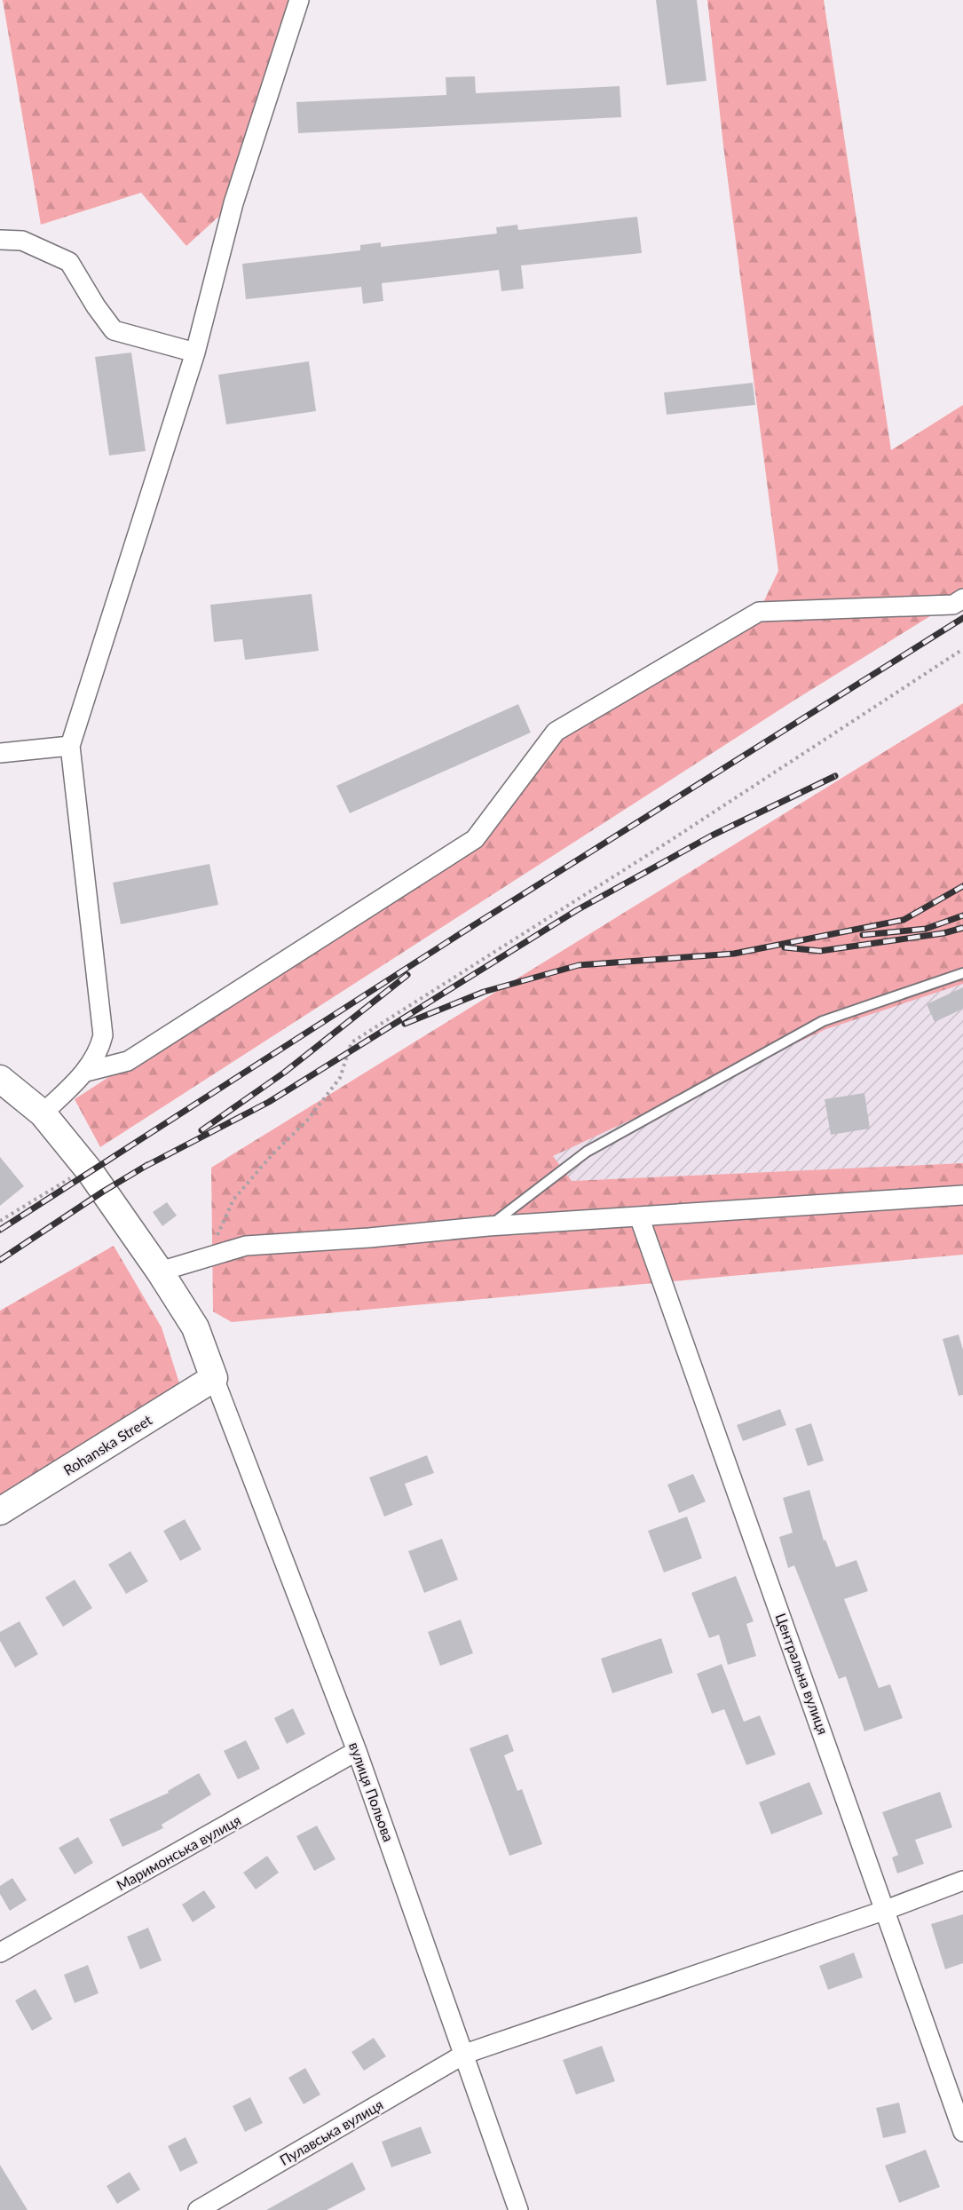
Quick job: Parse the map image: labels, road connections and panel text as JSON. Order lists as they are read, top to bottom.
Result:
{
  "streets": {
    "street": [
      "Rohanska Street",
      "Центральна вулиця",
      "вулиця Польова",
      "Маримонська вулиця",
      "Пулавська вулиця"
    ]
  },
  "crossings": [
    ["Rohanska Street", "вулиця Польова"],
    ["Центральна вулиця", "Пулавська вулиця"],
    ["вулиця Польова", "Маримонська вулиця"],
    ["вулиця Польова", "Пулавська вулиця"]
  ]
}
